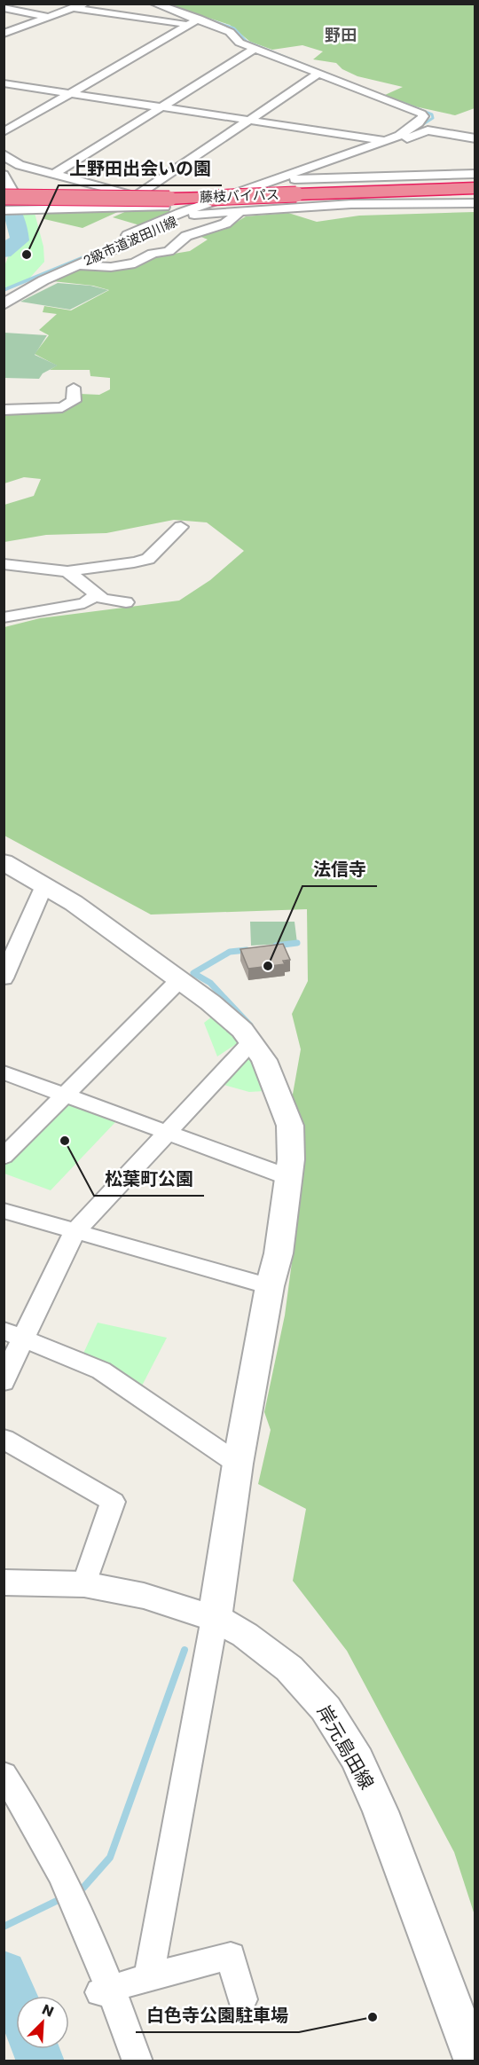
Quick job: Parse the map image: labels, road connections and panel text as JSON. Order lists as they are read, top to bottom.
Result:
{
  "streets": {
    "highway": ["藤枝バイパス"],
    "street": ["2級市道波田川線", "岸元島田線"]
  },
  "crossings": [
    ["藤枝バイパス", "2級市道波田川線"]
  ],
  "districts": ["野田"],
  "places": [
    "上野田出会いの園",
    "法信寺",
    "松葉町公園",
    "白色寺公園駐車場"
  ],
  "north": "top right"
}
